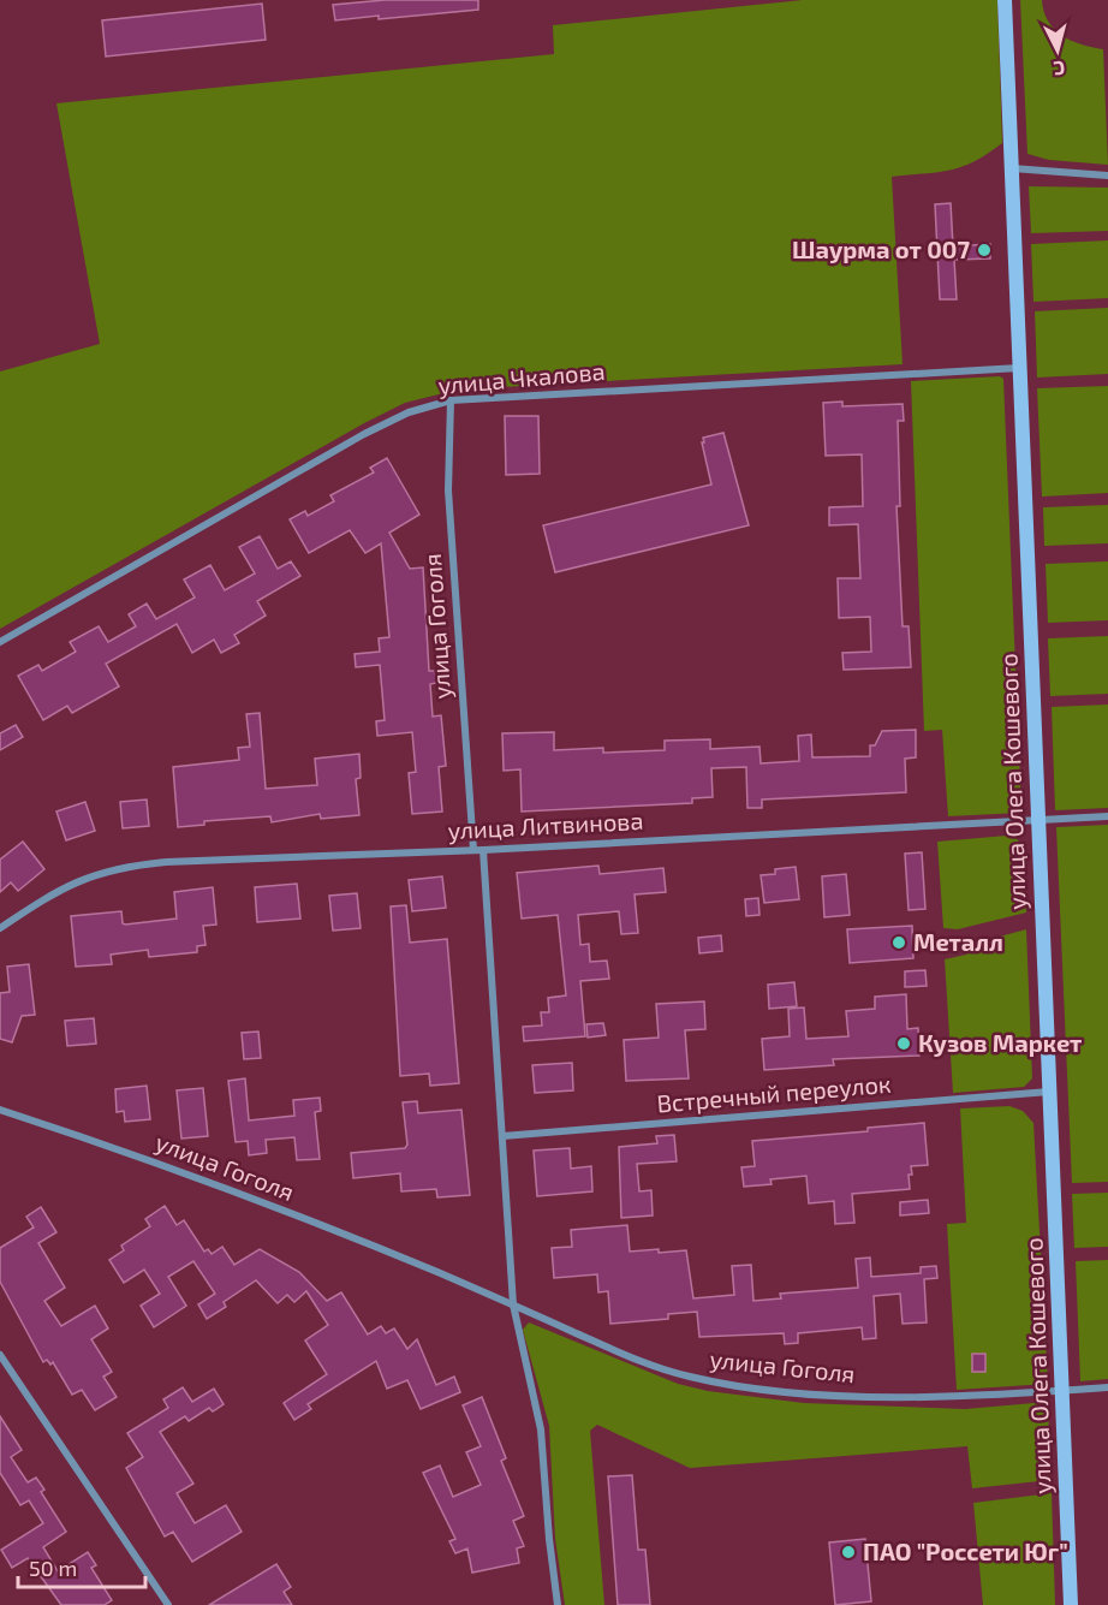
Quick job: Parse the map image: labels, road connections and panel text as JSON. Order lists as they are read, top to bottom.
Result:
{
  "streets": {
    "main road": ["улица Олега Кошевого"],
    "street": [
      "улица Чкалова",
      "улица Гоголя",
      "улица Литвинова",
      "Встречный переулок"
    ]
  },
  "crossings": [
    ["улица Чкалова", "улица Гоголя"],
    ["улица Чкалова", "улица Олега Кошевого"],
    ["улица Гоголя", "улица Олега Кошевого"],
    ["улица Гоголя", "улица Литвинова"],
    ["улица Олега Кошевого", "улица Литвинова"],
    ["улица Олега Кошевого", "Встречный переулок"]
  ],
  "places": [
    "Шаурма от 007",
    "Металл",
    "Кузов Маркет",
    "ПАО \"Россети Юг\""
  ],
  "scale_bar": "50 m",
  "north": "bottom"
}
